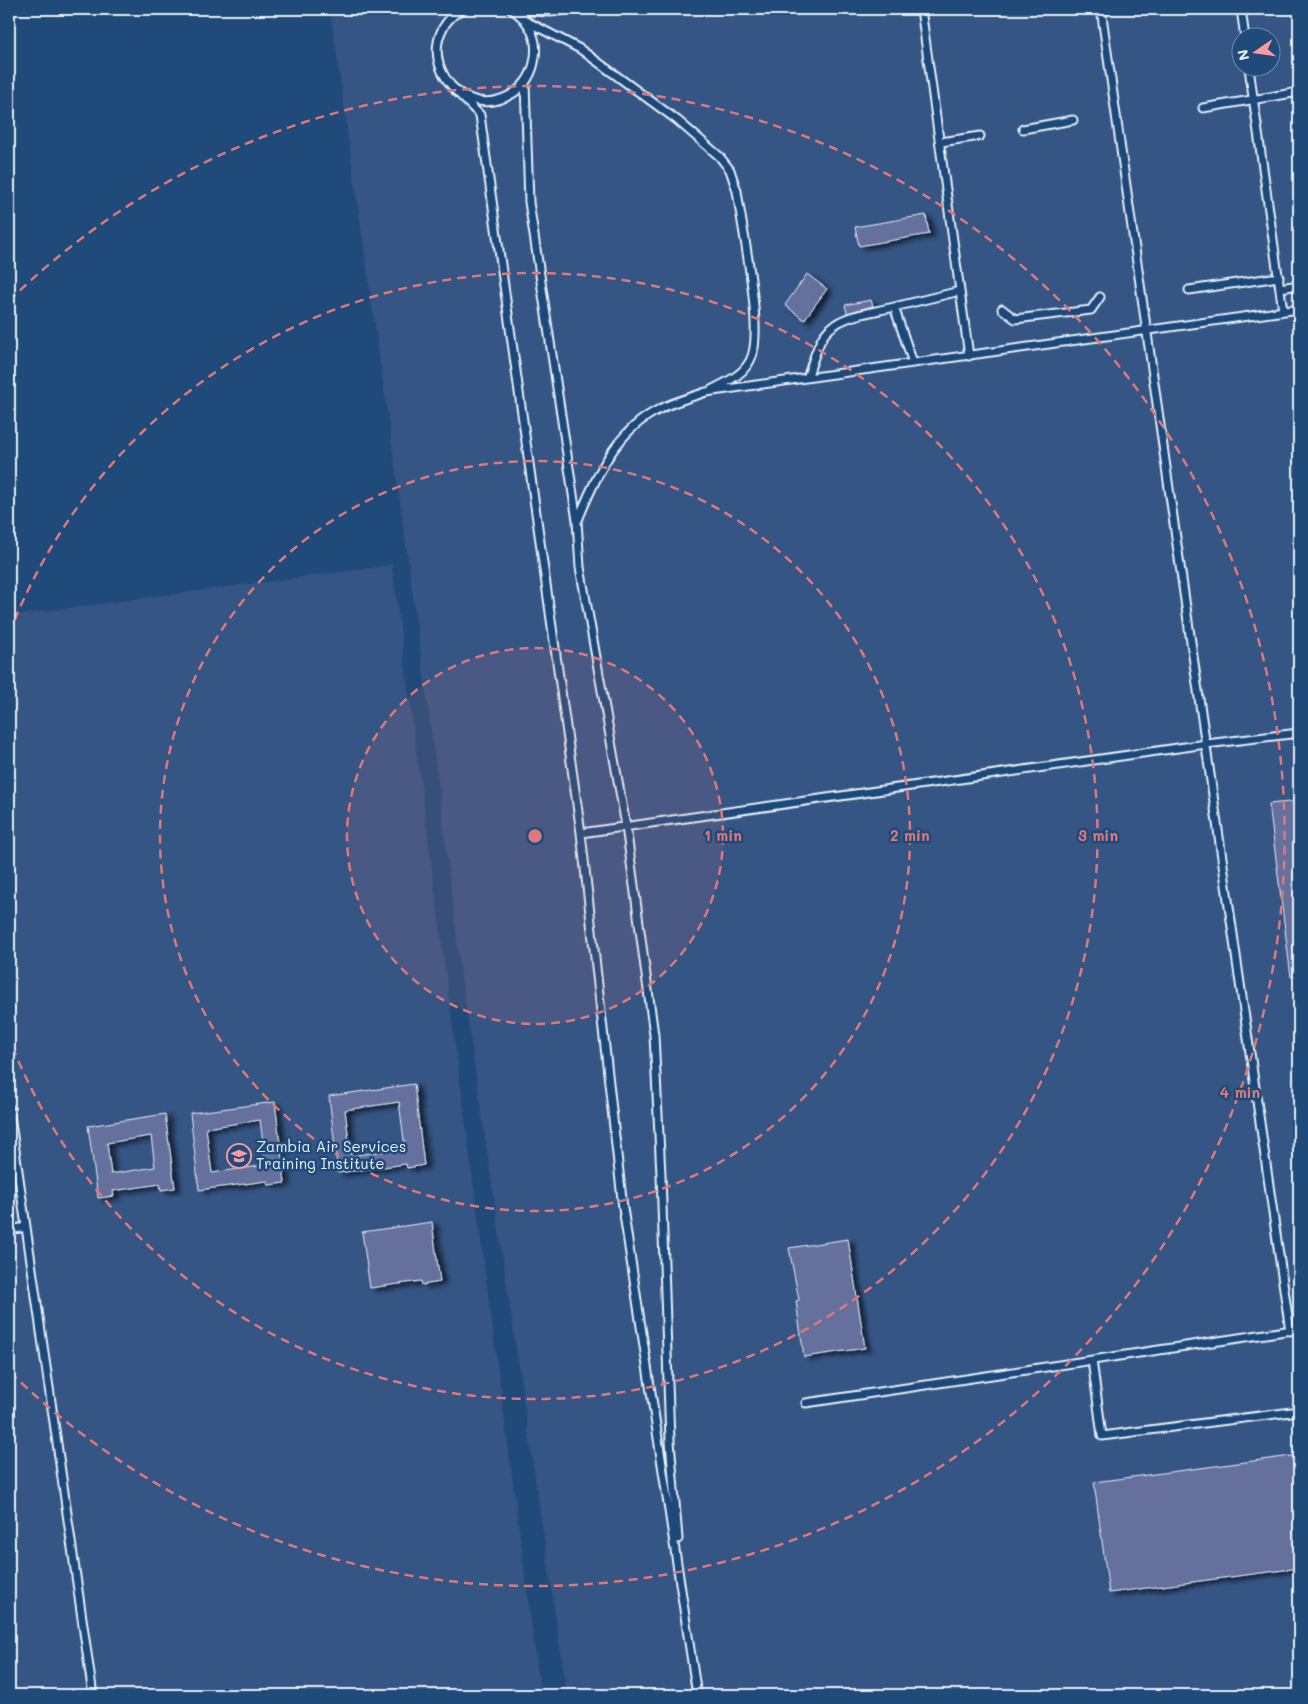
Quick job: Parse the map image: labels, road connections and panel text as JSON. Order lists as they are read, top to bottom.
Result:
{
  "places": {
    "school or university": ["Zambia Air Services Training Institute"]
  },
  "north": "left",
  "rings": [
    "1 min",
    "2 min",
    "3 min",
    "4 min"
  ]
}
